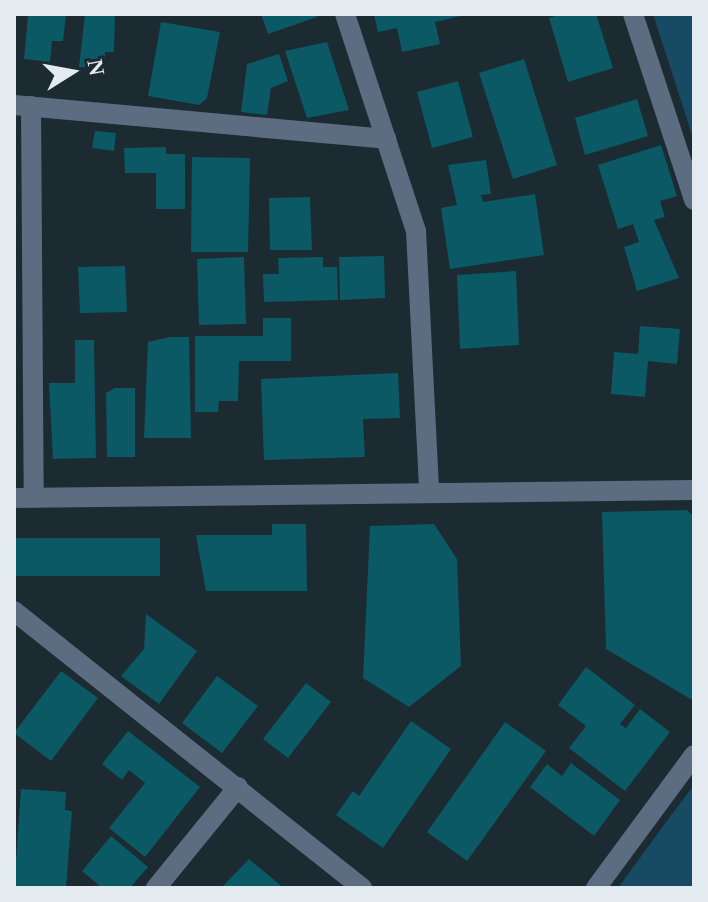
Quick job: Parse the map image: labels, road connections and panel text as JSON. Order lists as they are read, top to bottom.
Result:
{
  "north": "right"
}
